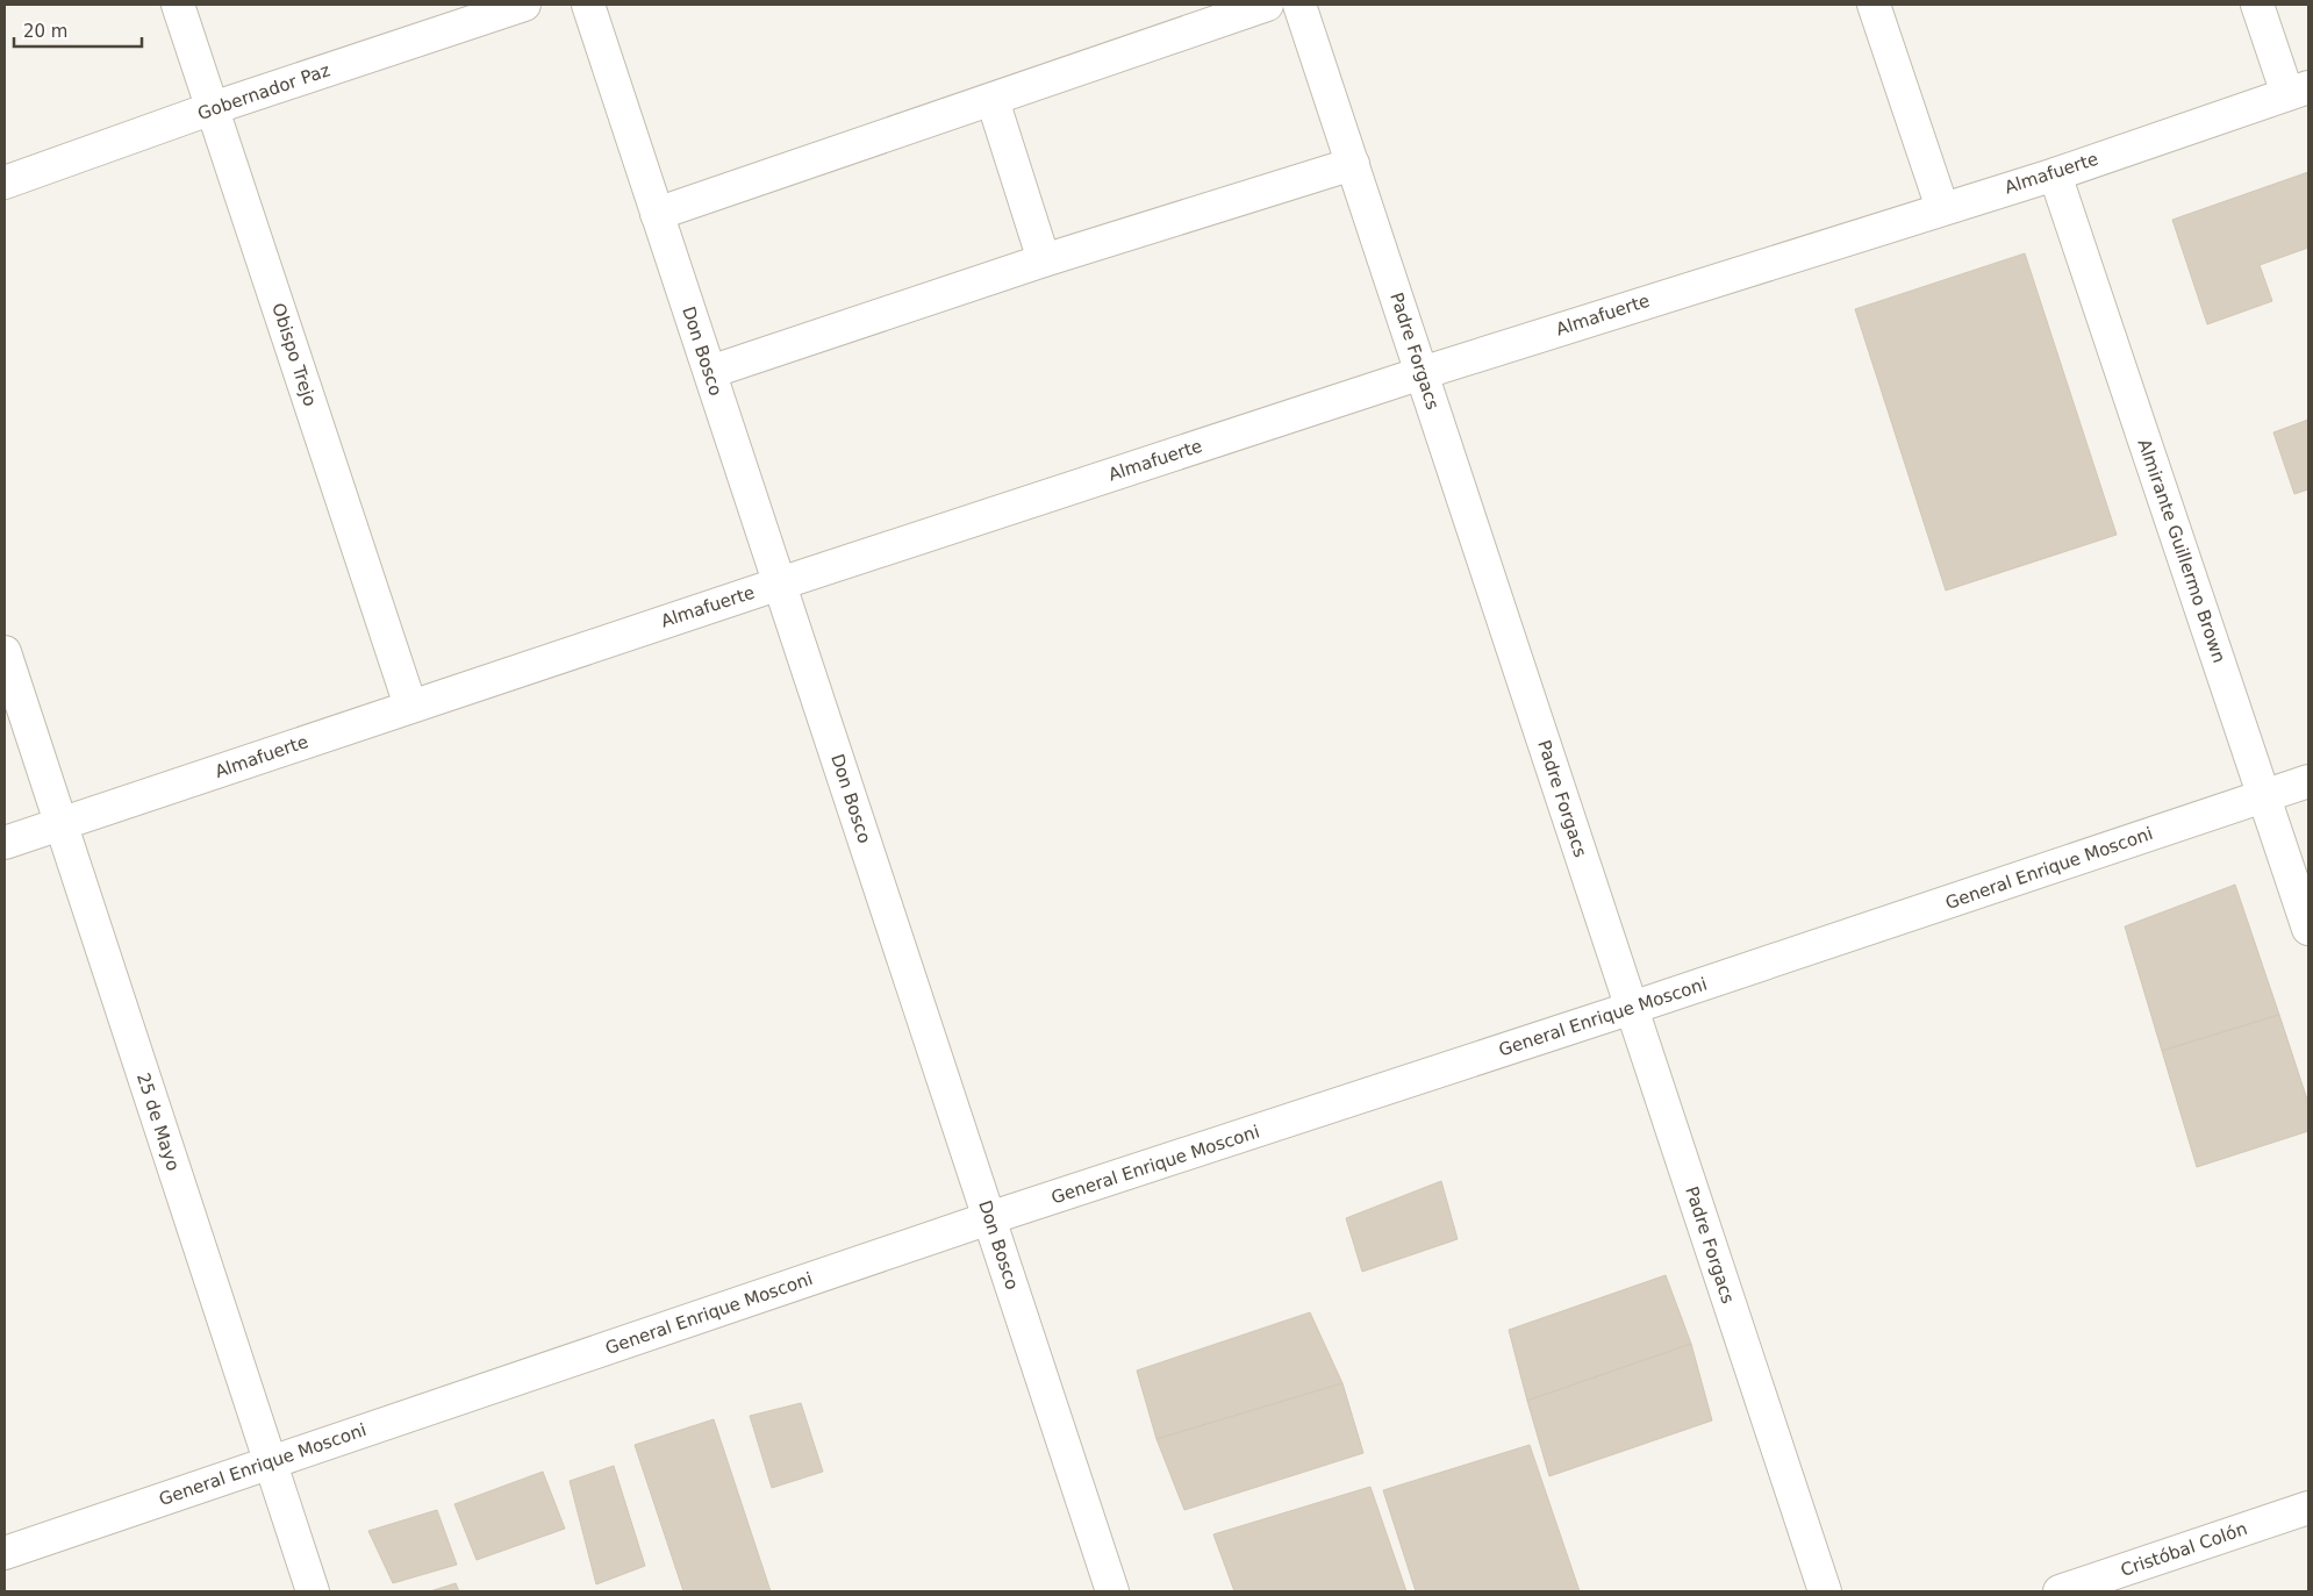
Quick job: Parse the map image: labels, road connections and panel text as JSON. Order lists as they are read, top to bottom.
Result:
{
  "streets": {
    "street": [
      "Gobernador Paz",
      "Almafuerte",
      "Don Bosco",
      "Padre Forgacs",
      "Obispo Trejo",
      "Almirante Guillermo Brown",
      "General Enrique Mosconi",
      "25 de Mayo",
      "Cristóbal Colón"
    ]
  },
  "crossings": [
    ["Gobernador Paz", "Obispo Trejo"],
    ["Almafuerte", "Don Bosco"],
    ["Almafuerte", "Padre Forgacs"],
    ["Almafuerte", "Obispo Trejo"],
    ["Almafuerte", "Almirante Guillermo Brown"],
    ["Almafuerte", "25 de Mayo"],
    ["Don Bosco", "General Enrique Mosconi"],
    ["Padre Forgacs", "General Enrique Mosconi"],
    ["Almirante Guillermo Brown", "General Enrique Mosconi"],
    ["General Enrique Mosconi", "25 de Mayo"]
  ],
  "scale_bar": "20 m"
}
